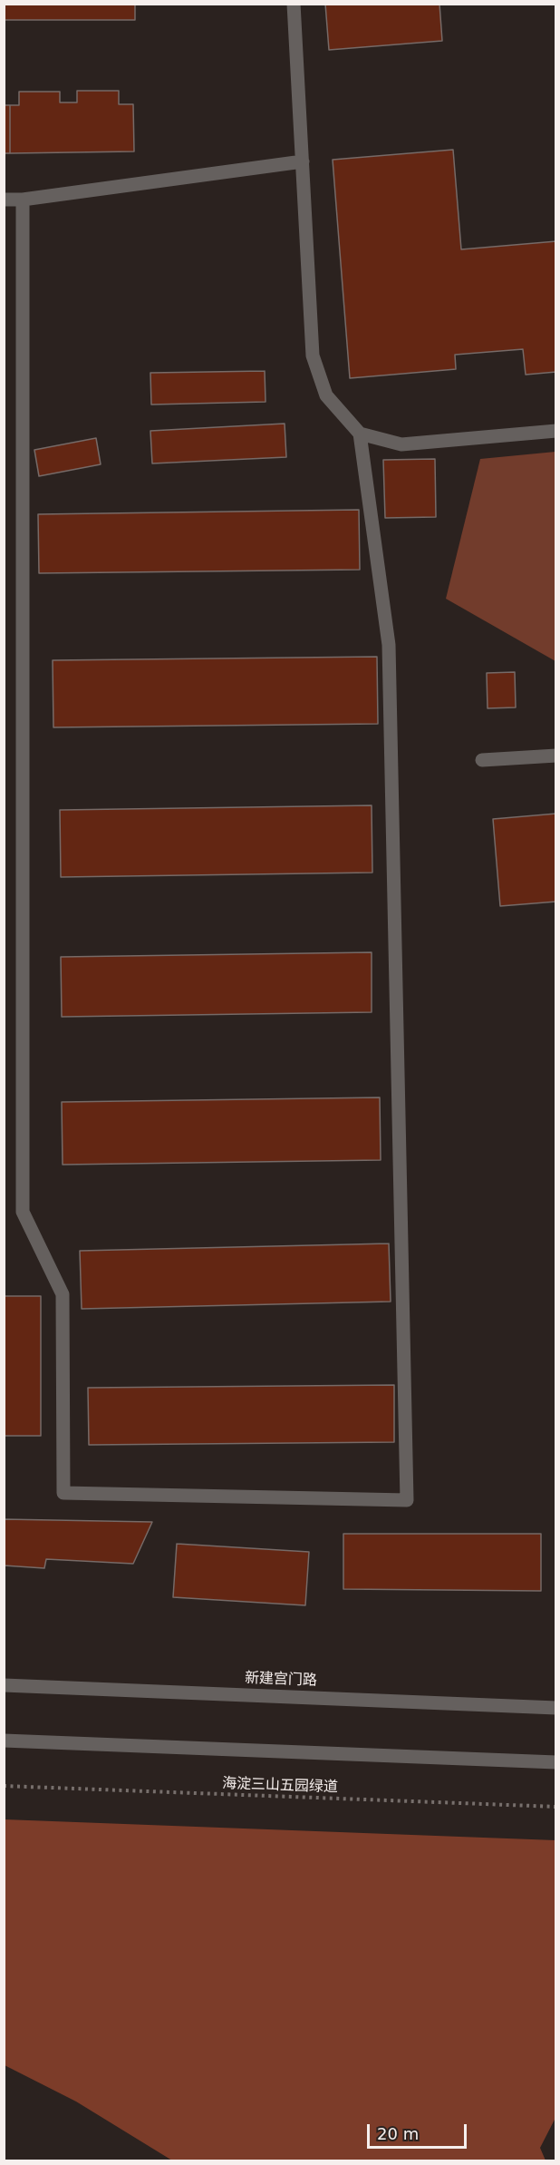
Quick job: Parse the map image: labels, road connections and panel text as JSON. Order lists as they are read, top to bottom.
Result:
{
  "streets": {
    "street": ["新建宫门路"],
    "path": ["海淀三山五园绿道"]
  },
  "scale_bar": "20 m"
}
